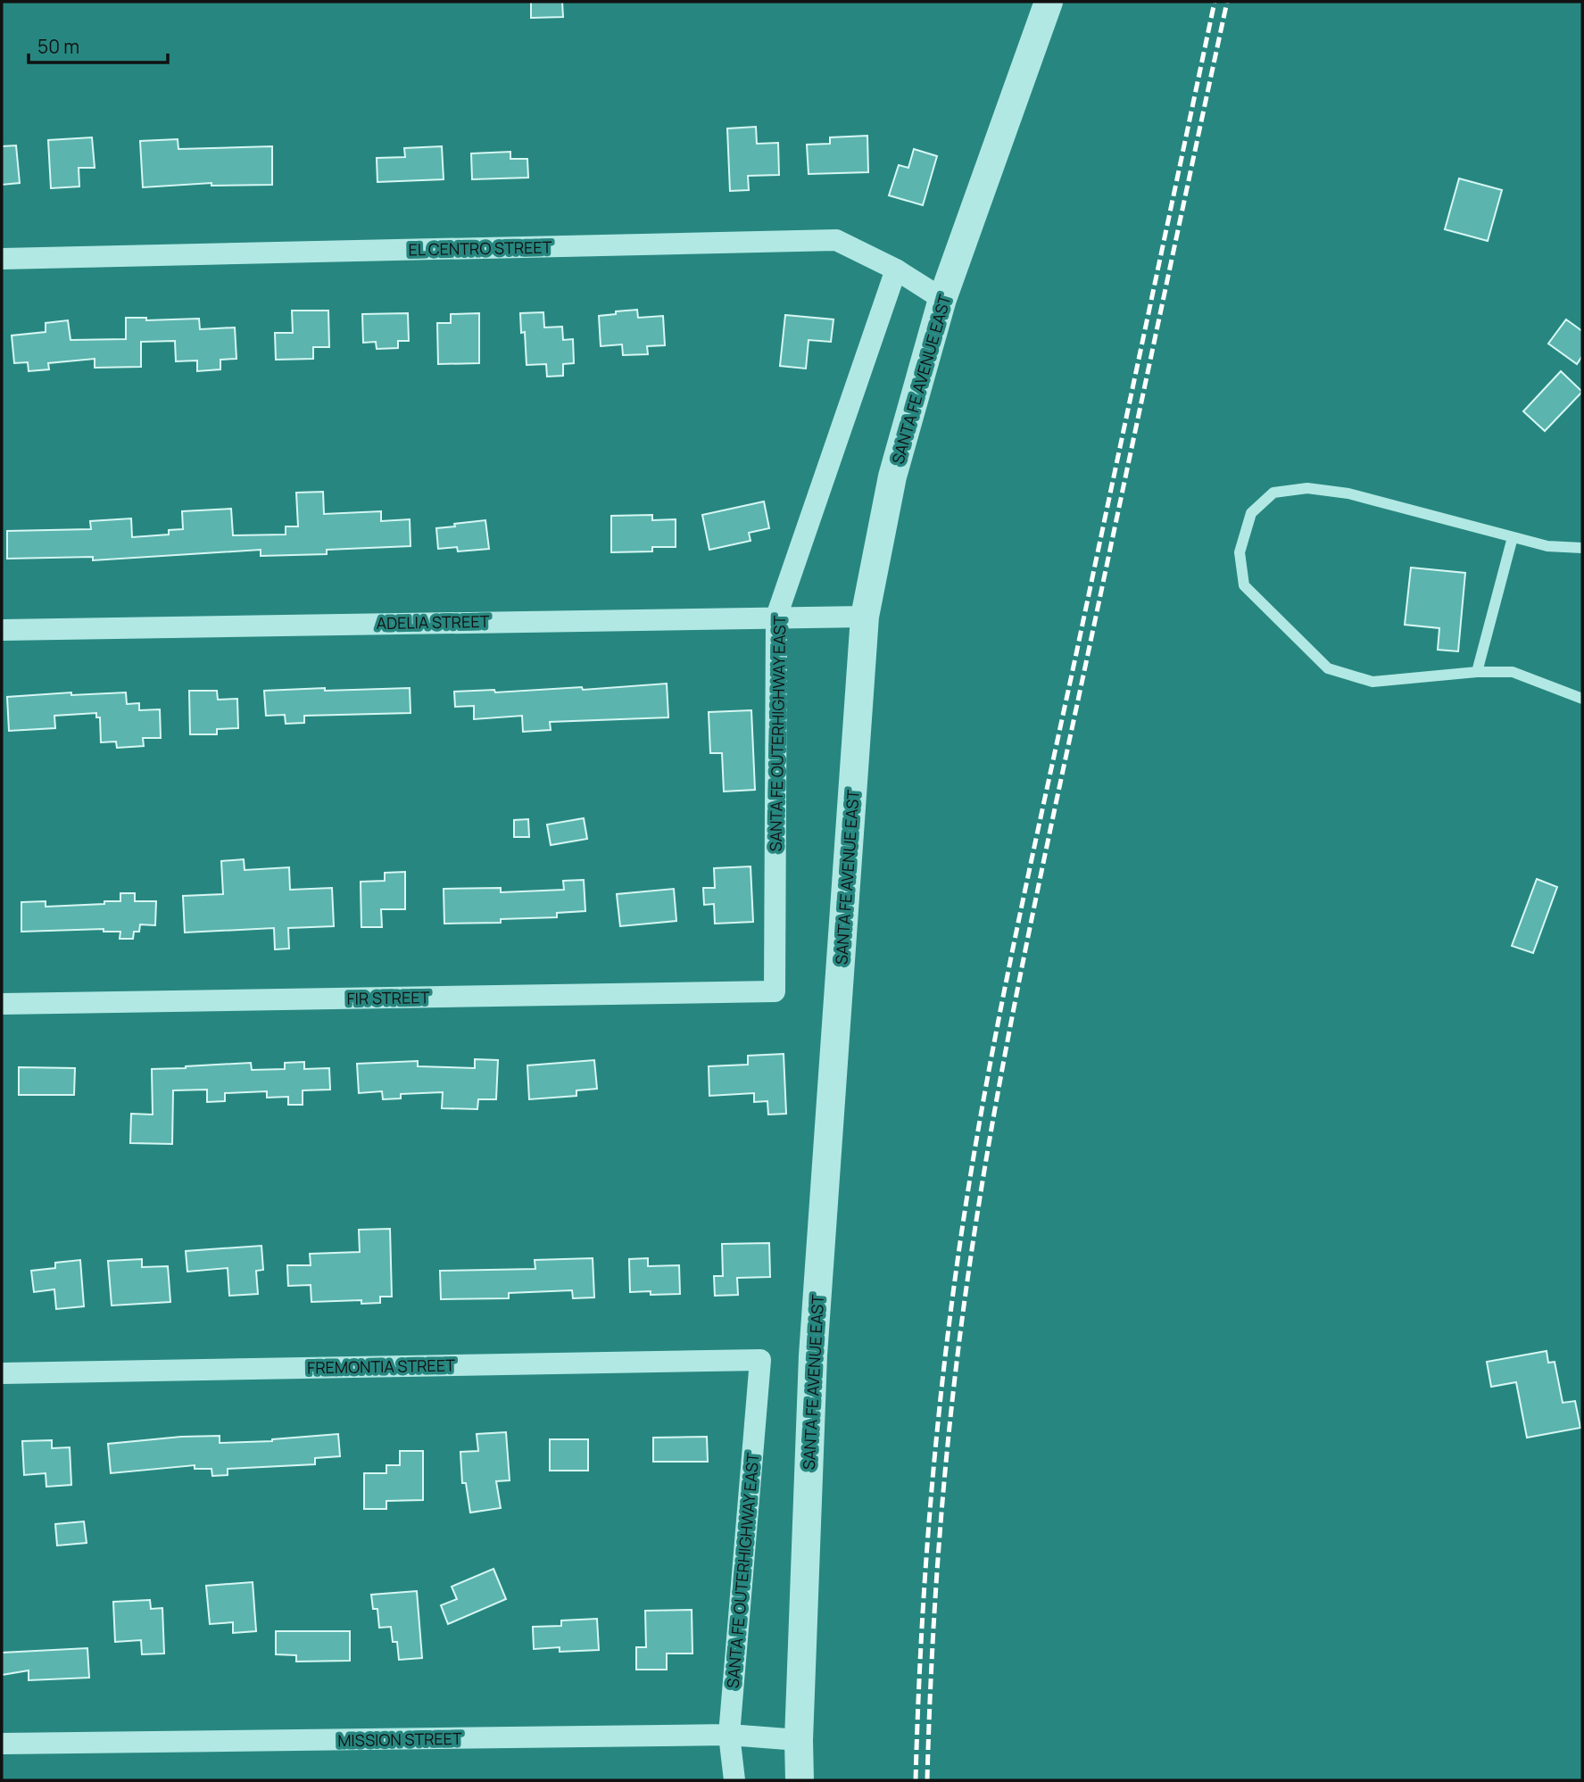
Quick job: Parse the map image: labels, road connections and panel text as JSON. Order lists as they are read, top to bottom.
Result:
{
  "streets": {
    "street": [
      "EL CENTRO STREET",
      "SANTA FE AVENUE EAST",
      "ADELIA STREET",
      "SANTA FE OUTERHIGHWAY EAST",
      "FIR STREET",
      "FREMONTIA STREET",
      "MISSION STREET"
    ]
  },
  "crossings": [
    ["EL CENTRO STREET", "SANTA FE AVENUE EAST"],
    ["EL CENTRO STREET", "SANTA FE OUTERHIGHWAY EAST"],
    ["SANTA FE AVENUE EAST", "ADELIA STREET"],
    ["SANTA FE AVENUE EAST", "MISSION STREET"],
    ["ADELIA STREET", "SANTA FE OUTERHIGHWAY EAST"],
    ["SANTA FE OUTERHIGHWAY EAST", "FIR STREET"],
    ["SANTA FE OUTERHIGHWAY EAST", "FREMONTIA STREET"],
    ["SANTA FE OUTERHIGHWAY EAST", "MISSION STREET"]
  ],
  "scale_bar": "50 m"
}
